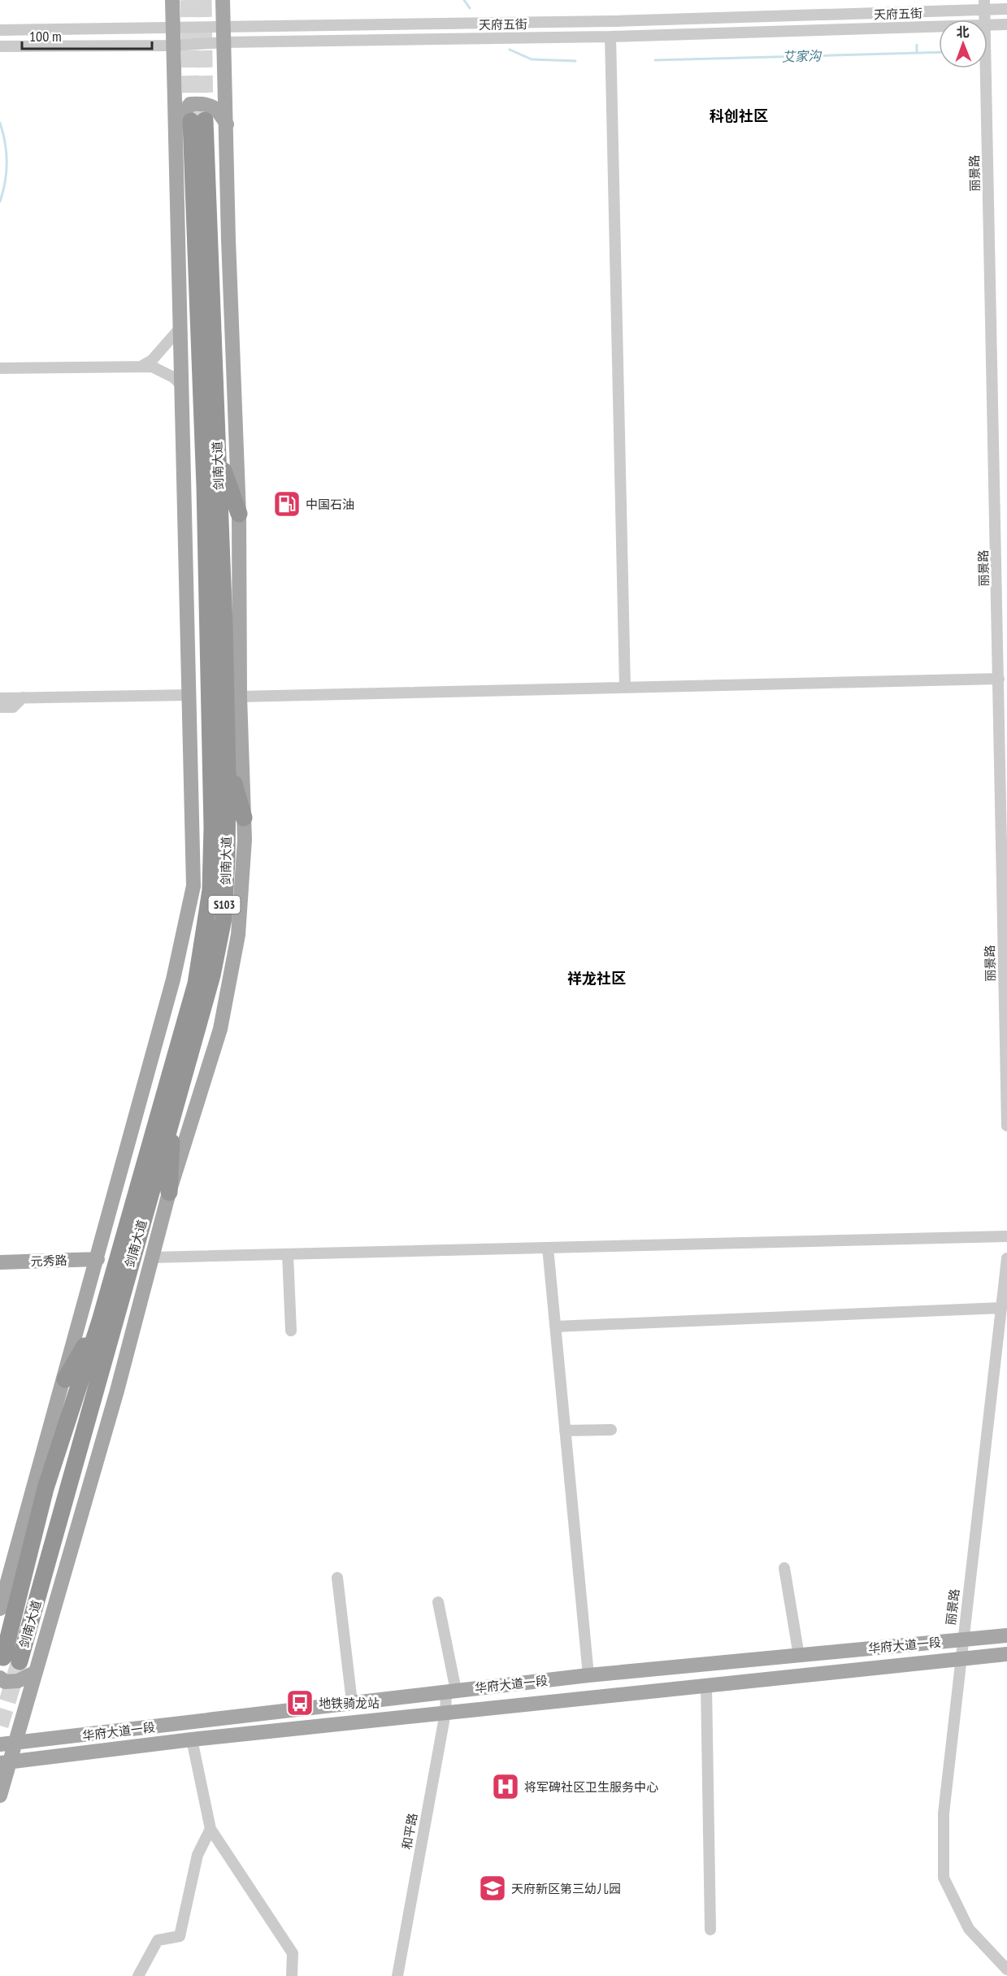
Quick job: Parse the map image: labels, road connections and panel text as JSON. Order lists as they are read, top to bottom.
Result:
{
  "streets": {
    "highway": ["剑南大道", "S103"],
    "main road": ["元秀路", "华府大道一段"],
    "street": ["天府五街", "丽景路", "和平路"]
  },
  "crossings": [
    ["天府五街", "丽景路"],
    ["丽景路", "华府大道一段"],
    ["华府大道一段", "和平路"]
  ],
  "districts": ["科创社区", "祥龙社区"],
  "water": ["艾家沟"],
  "places": {
    "fuel station": ["中国石油"],
    "bus stop": ["地铁骑龙站"],
    "hospital": ["将军碑社区卫生服务中心"],
    "school or university": ["天府新区第三幼儿园"]
  },
  "scale_bar": "100 m",
  "north": "top"
}
